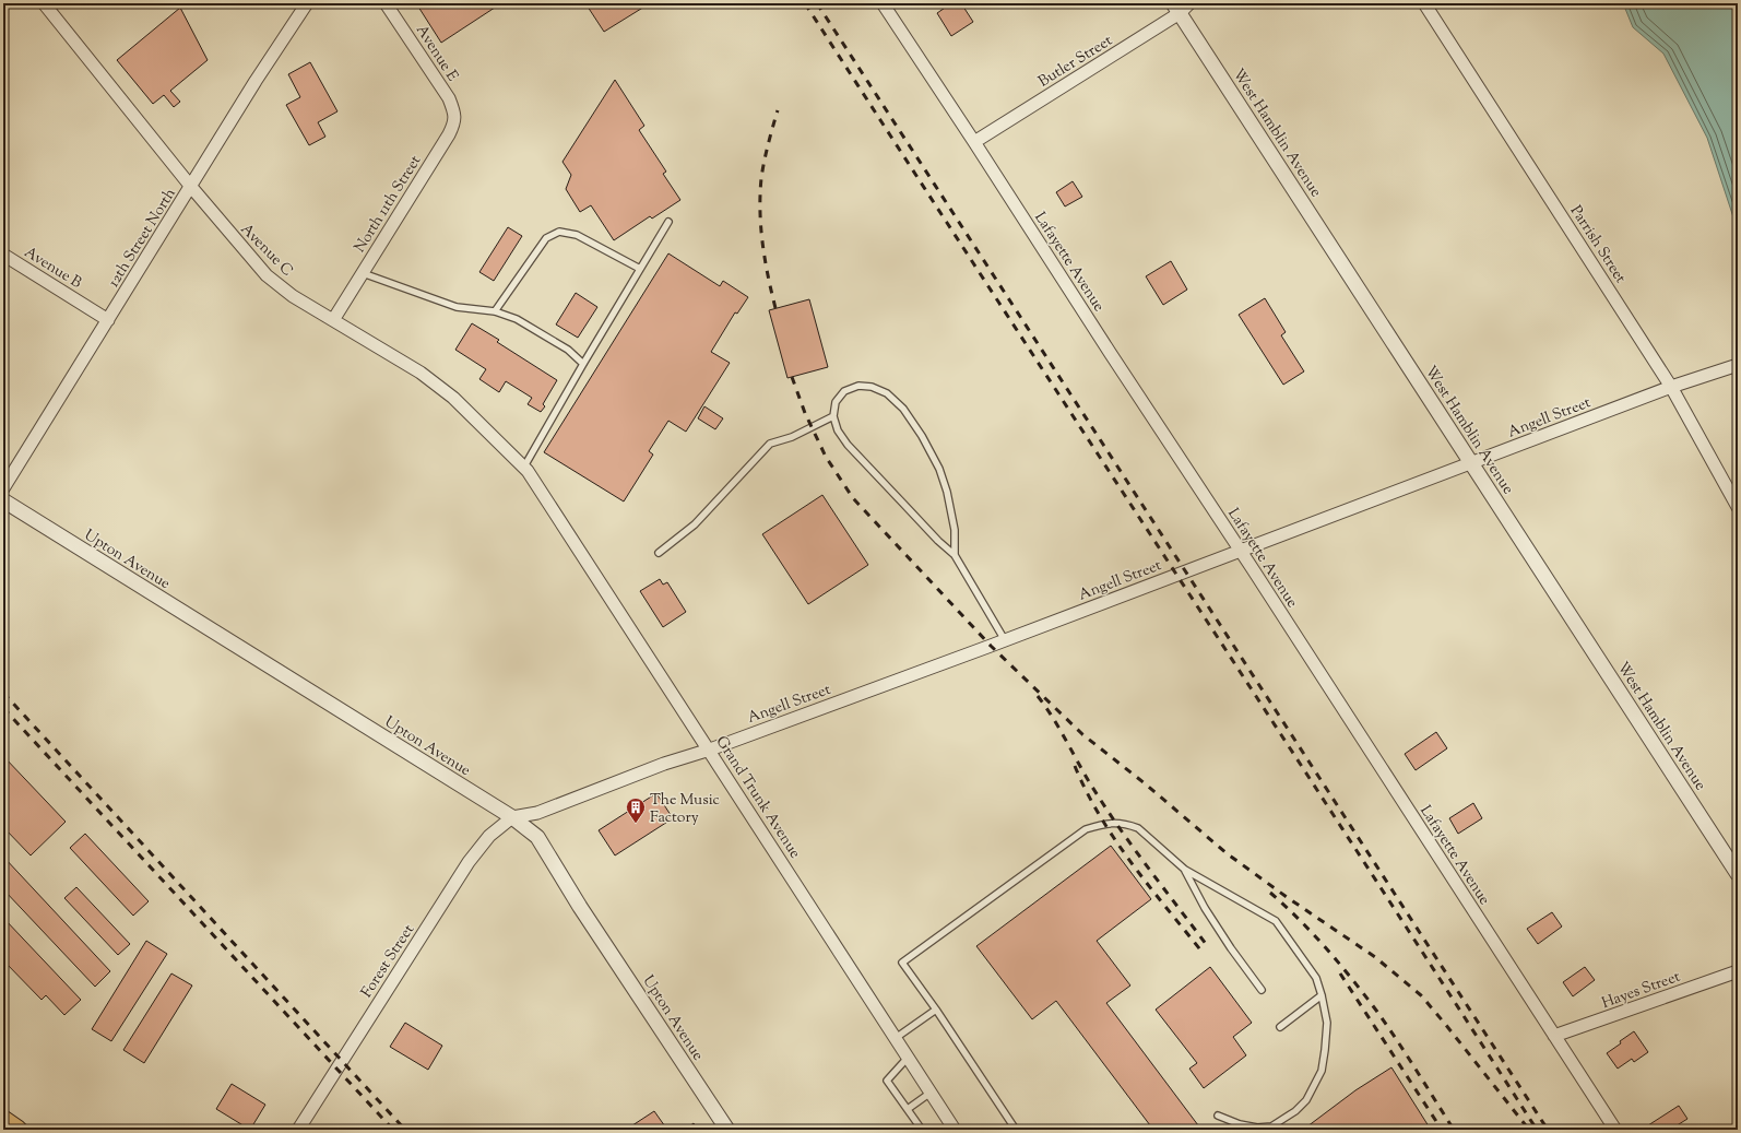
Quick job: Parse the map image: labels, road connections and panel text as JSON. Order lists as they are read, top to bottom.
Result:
{
  "streets": {
    "street": [
      "Avenue E",
      "Butler Street",
      "West Hamblin Avenue",
      "North 11th Street",
      "12th Street North",
      "Parrish Street",
      "Avenue C",
      "Lafayette Avenue",
      "Avenue B",
      "Angell Street",
      "Upton Avenue",
      "Grand Trunk Avenue",
      "Forest Street",
      "Hayes Street"
    ]
  },
  "crossings": [
    ["Avenue E", "North 11th Street"],
    ["Butler Street", "West Hamblin Avenue"],
    ["Butler Street", "Lafayette Avenue"],
    ["West Hamblin Avenue", "Angell Street"],
    ["North 11th Street", "Avenue C"],
    ["12th Street North", "Avenue C"],
    ["12th Street North", "Avenue B"],
    ["Parrish Street", "Angell Street"],
    ["Avenue C", "Grand Trunk Avenue"],
    ["Lafayette Avenue", "Angell Street"],
    ["Lafayette Avenue", "Hayes Street"],
    ["Angell Street", "Upton Avenue"],
    ["Angell Street", "Grand Trunk Avenue"],
    ["Angell Street", "Forest Street"],
    ["Upton Avenue", "Forest Street"]
  ],
  "places": {
    "building": ["The Music Factory"]
  }
}
